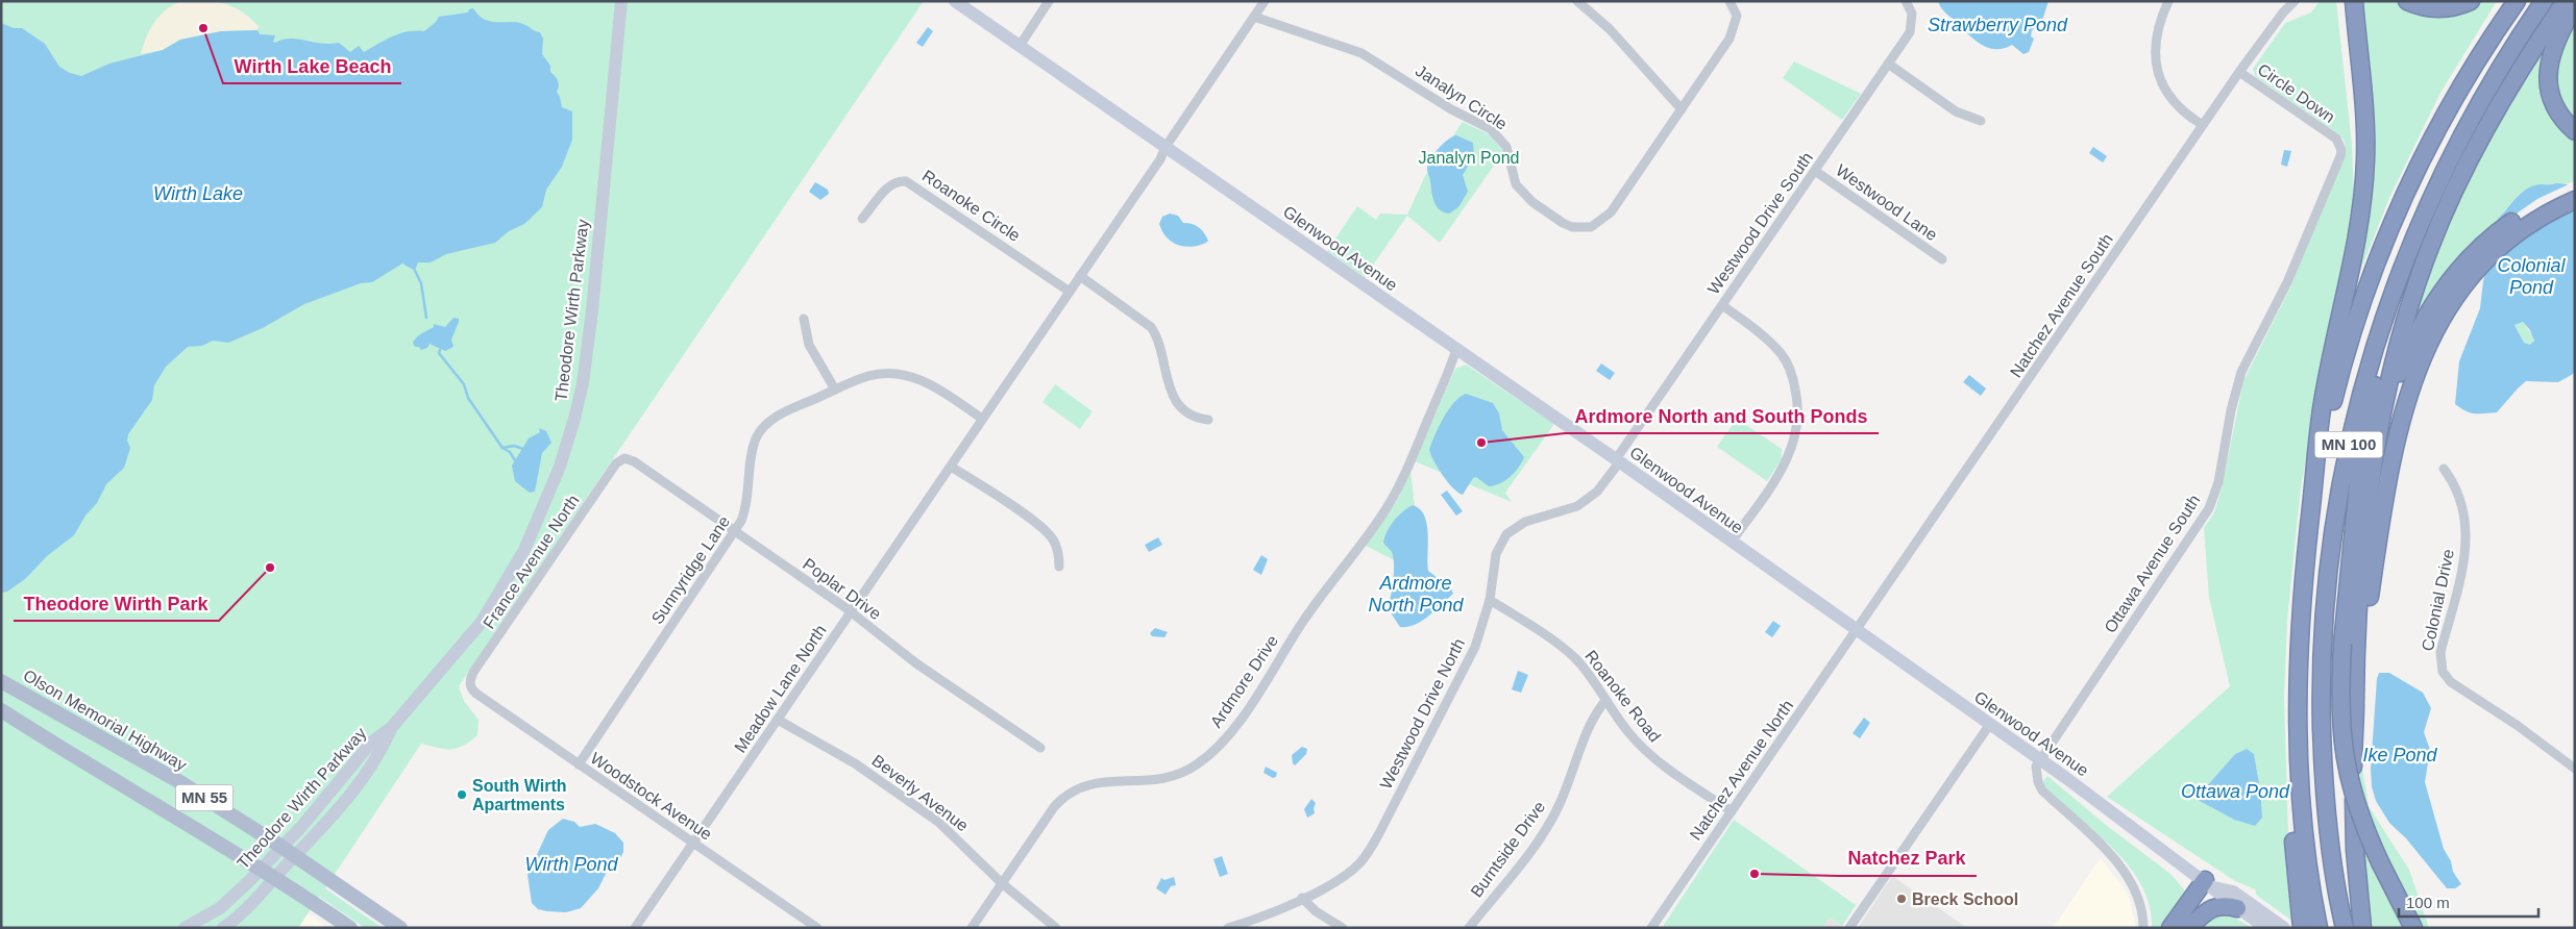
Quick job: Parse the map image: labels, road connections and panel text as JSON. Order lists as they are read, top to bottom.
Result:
{
  "streets": {
    "highway": ["MN 100"],
    "main road": ["Olson Memorial Highway", "MN 55"],
    "street": [
      "Circle Down",
      "Janalyn Circle",
      "Westwood Lane",
      "Roanoke Circle",
      "Westwood Drive South",
      "Glenwood Avenue",
      "Natchez Avenue South",
      "Theodore Wirth Parkway",
      "France Avenue North",
      "Ottawa Avenue South",
      "Sunnyridge Lane",
      "Poplar Drive",
      "Colonial Drive",
      "Ardmore Drive",
      "Meadow Lane North",
      "Roanoke Road",
      "Westwood Drive North",
      "Natchez Avenue North",
      "Beverly Avenue",
      "Woodstock Avenue",
      "Burntside Drive"
    ]
  },
  "crossings": [
    ["Circle Down", "Natchez Avenue South"],
    ["Circle Down", "Ottawa Avenue South"],
    ["Westwood Lane", "Westwood Drive South"],
    ["Roanoke Circle", "Meadow Lane North"],
    ["Westwood Drive South", "Glenwood Avenue"],
    ["Westwood Drive South", "Westwood Drive North"],
    ["Glenwood Avenue", "Natchez Avenue South"],
    ["Glenwood Avenue", "Ottawa Avenue South"],
    ["Glenwood Avenue", "Ardmore Drive"],
    ["Glenwood Avenue", "Westwood Drive North"],
    ["Glenwood Avenue", "Natchez Avenue North"],
    ["Natchez Avenue South", "Natchez Avenue North"],
    ["Theodore Wirth Parkway", "Olson Memorial Highway"],
    ["Theodore Wirth Parkway", "MN 55"],
    ["France Avenue North", "Poplar Drive"],
    ["France Avenue North", "Woodstock Avenue"],
    ["Sunnyridge Lane", "Poplar Drive"],
    ["Sunnyridge Lane", "Meadow Lane North"],
    ["Sunnyridge Lane", "Woodstock Avenue"],
    ["Poplar Drive", "Meadow Lane North"],
    ["Ardmore Drive", "Beverly Avenue"],
    ["Meadow Lane North", "Beverly Avenue"],
    ["Meadow Lane North", "Woodstock Avenue"],
    ["Roanoke Road", "Westwood Drive North"],
    ["Roanoke Road", "Natchez Avenue North"],
    ["Roanoke Road", "Burntside Drive"]
  ],
  "water": [
    "Strawberry Pond",
    "Wirth Lake",
    "Colonial Pond",
    "Ardmore North Pond",
    "Ike Pond",
    "Ottawa Pond",
    "Wirth Pond"
  ],
  "parks": ["Janalyn Pond"],
  "places": [
    "Wirth Lake Beach",
    "Ardmore North and South Ponds",
    "Theodore Wirth Park",
    "South Wirth Apartments",
    "Natchez Park",
    "Breck School"
  ],
  "scale_bar": "100 m"
}
